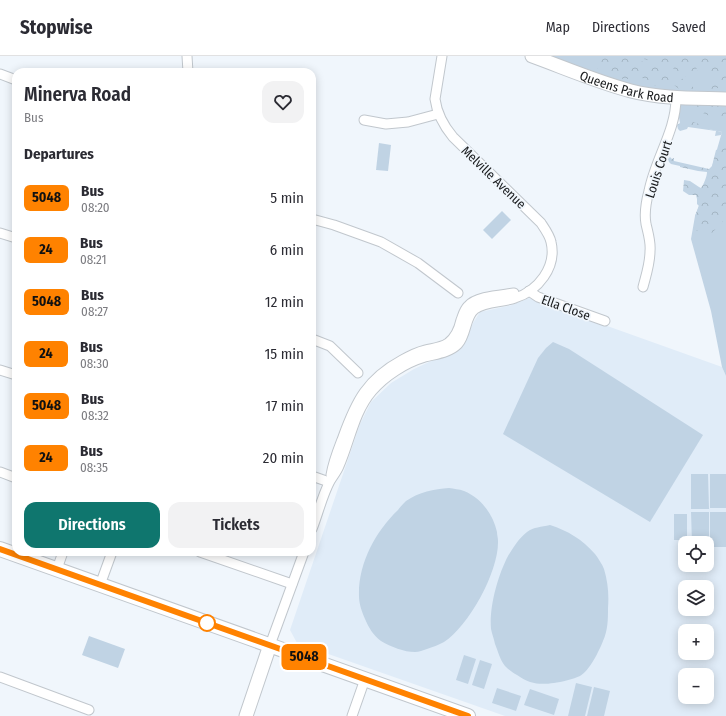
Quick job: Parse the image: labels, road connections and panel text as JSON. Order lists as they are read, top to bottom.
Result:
{
  "streets": {
    "main road": ["Queens Park Road"],
    "street": ["Louis Court", "Melville Avenue", "Ella Close"]
  },
  "crossings": [
    ["Queens Park Road", "Louis Court"],
    ["Melville Avenue", "Ella Close"]
  ],
  "lines": ["bus line 5048"],
  "page": {
    "header": "Stopwise",
    "nav": ["Map", "Directions", "Saved"],
    "on_map": "5048",
    "heading": [
      ["Minerva Road", "Bus"],
      "Departures"
    ],
    "list": [
      {
        "mark": "5048",
        "name": "Bus",
        "note": "08:20",
        "value": "5 min"
      },
      {
        "mark": "24",
        "name": "Bus",
        "note": "08:21",
        "value": "6 min"
      },
      {
        "mark": "5048",
        "name": "Bus",
        "note": "08:27",
        "value": "12 min"
      },
      {
        "mark": "24",
        "name": "Bus",
        "note": "08:30",
        "value": "15 min"
      },
      {
        "mark": "5048",
        "name": "Bus",
        "note": "08:32",
        "value": "17 min"
      },
      {
        "mark": "24",
        "name": "Bus",
        "note": "08:35",
        "value": "20 min"
      }
    ],
    "buttons": ["Directions", "Tickets"],
    "map_buttons": ["+", "−"]
  }
}
